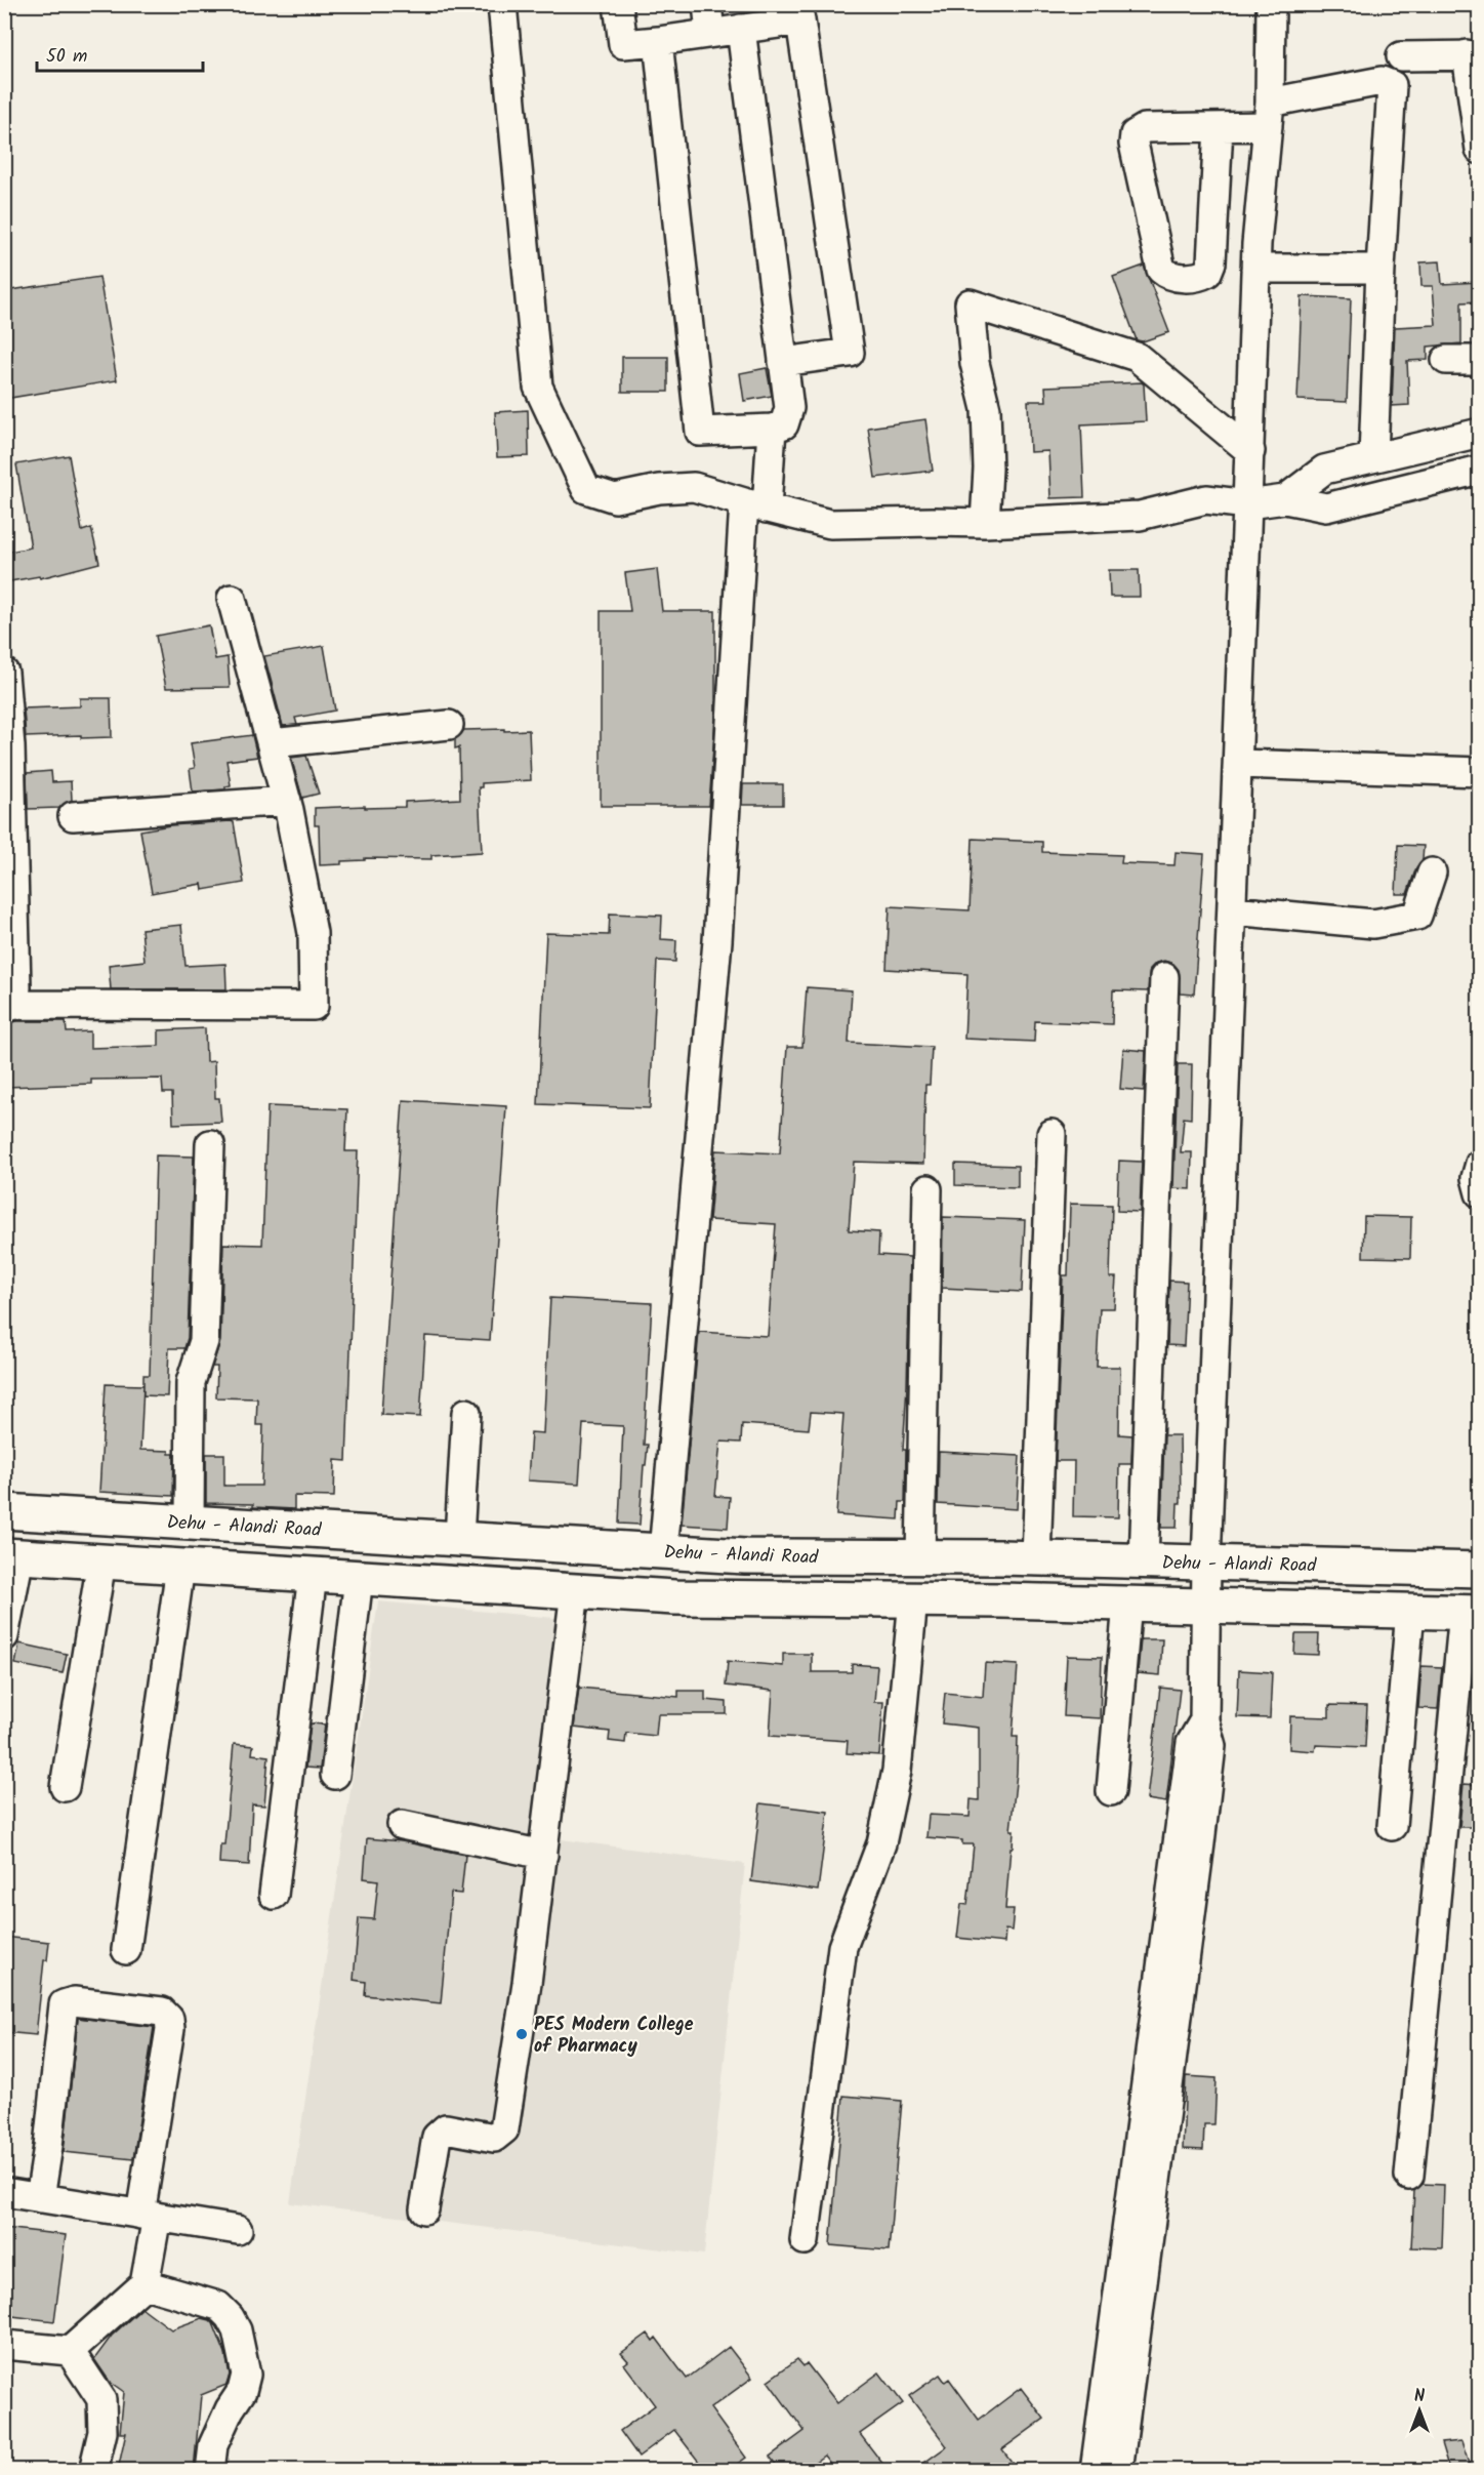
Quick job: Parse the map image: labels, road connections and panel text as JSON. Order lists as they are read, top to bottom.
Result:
{
  "streets": {
    "main road": ["Dehu - Alandi Road"]
  },
  "places": ["PES Modern College of Pharmacy"],
  "scale_bar": "50 m",
  "north": "top"
}
